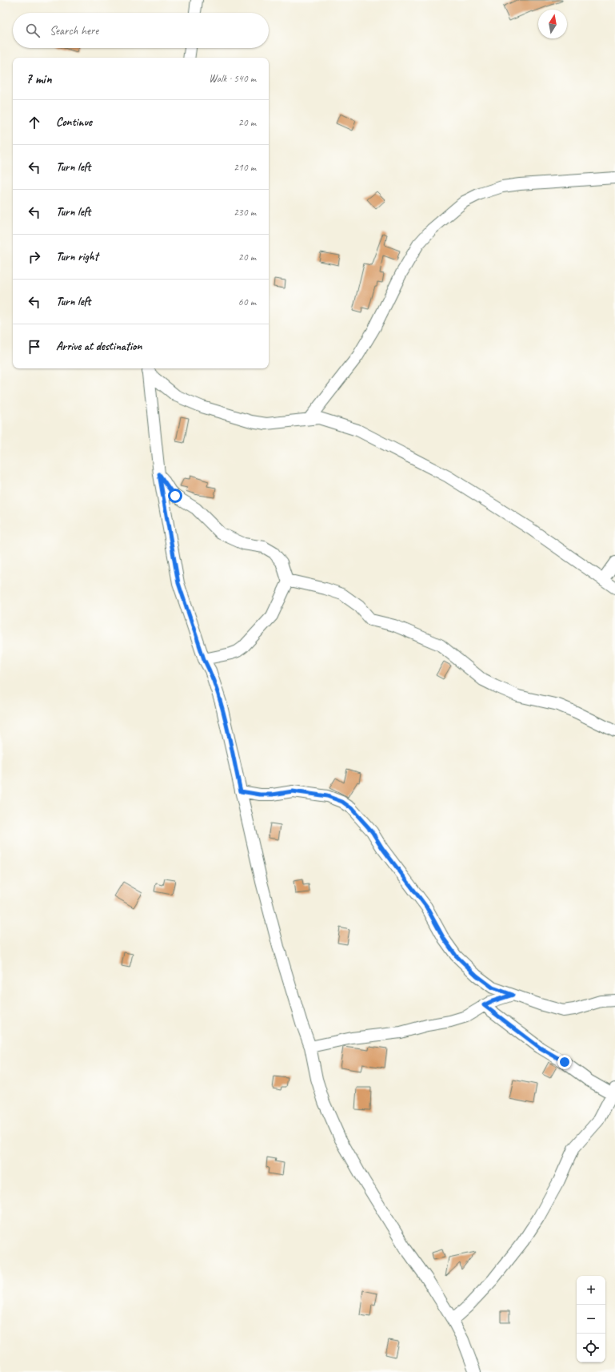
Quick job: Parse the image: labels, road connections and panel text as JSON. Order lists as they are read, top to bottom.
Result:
{
  "north": "top",
  "page": {
    "search": "Search here",
    "heading": ["7 min", "Walk · 540 m"],
    "list": [
      ["Continue", "20 m"],
      ["Turn left", "210 m"],
      ["Turn left", "230 m"],
      ["Turn right", "20 m"],
      ["Turn left", "60 m"],
      "Arrive at destination"
    ],
    "map_buttons": ["+", "−"]
  }
}
